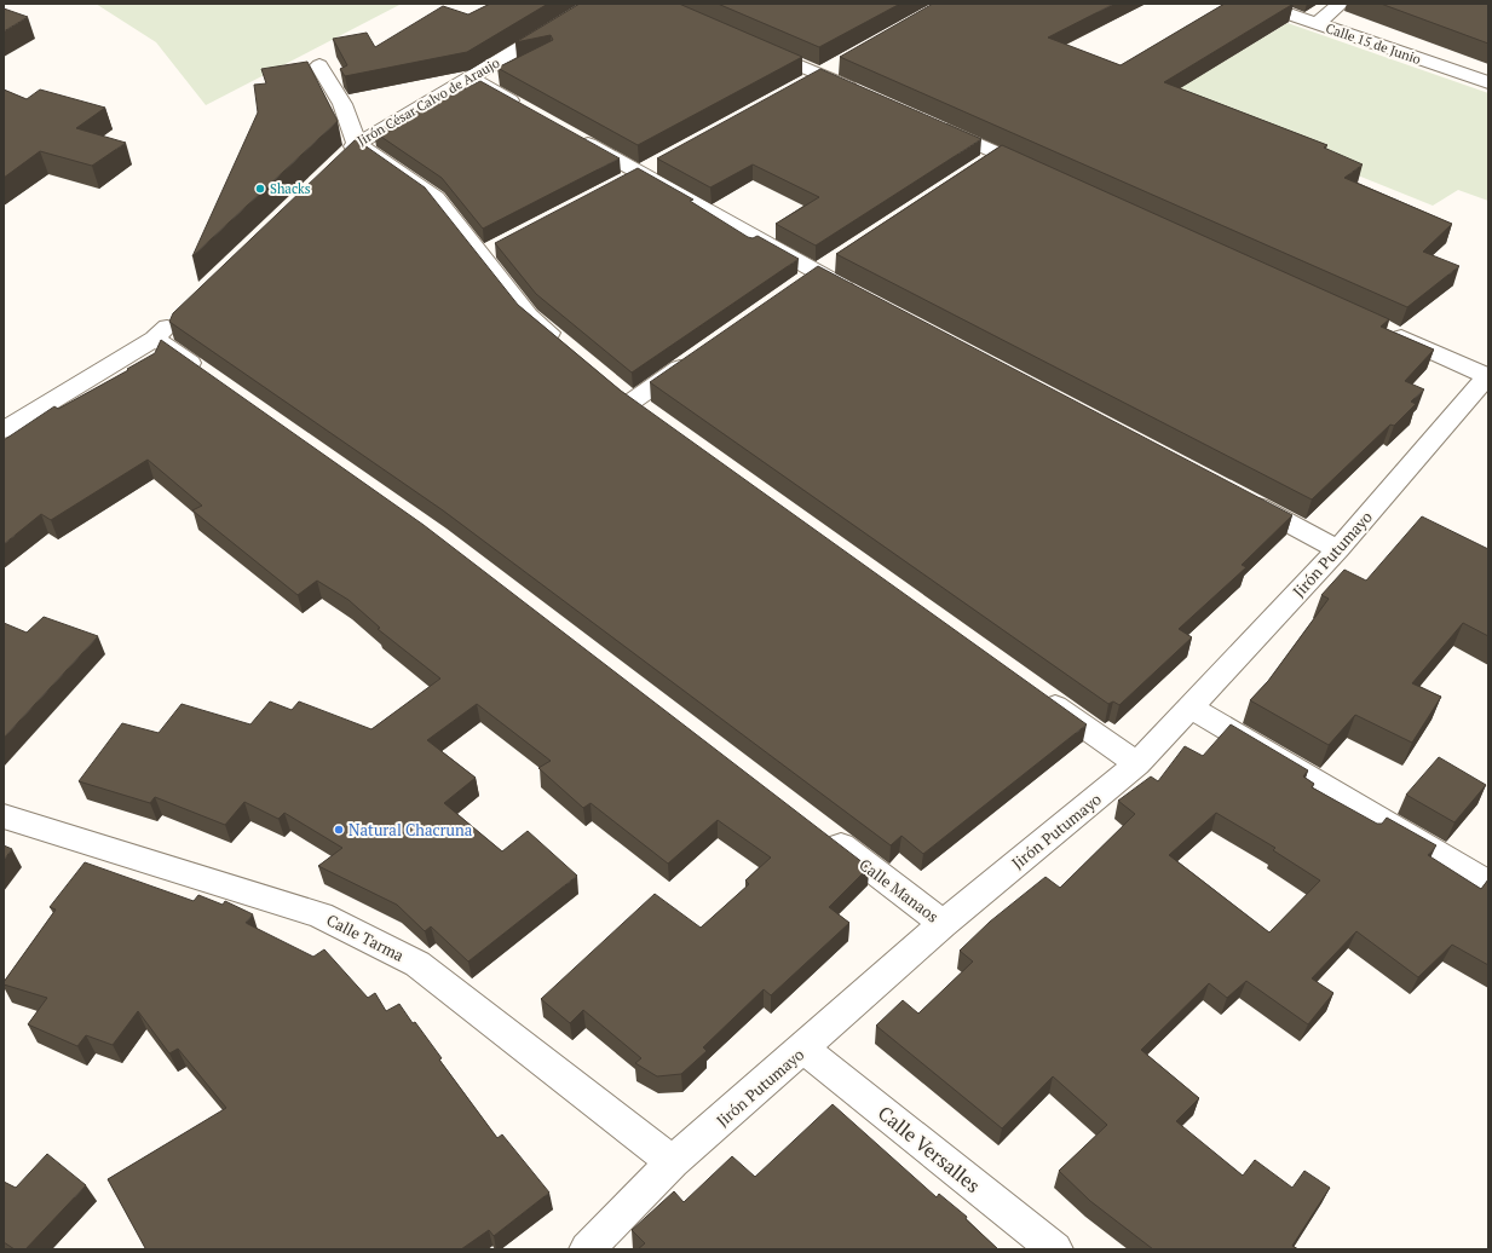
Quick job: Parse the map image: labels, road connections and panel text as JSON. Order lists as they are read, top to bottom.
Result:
{
  "streets": {
    "street": [
      "Calle 15 de Junio",
      "Jirón César Calvo de Araujo",
      "Jirón Putumayo",
      "Calle Manaos",
      "Calle Tarma",
      "Calle Versalles"
    ]
  },
  "crossings": [
    ["Jirón Putumayo", "Calle Manaos"],
    ["Jirón Putumayo", "Calle Tarma"],
    ["Jirón Putumayo", "Calle Versalles"]
  ],
  "places": ["Shacks", "Natural Chacruna"]
}
